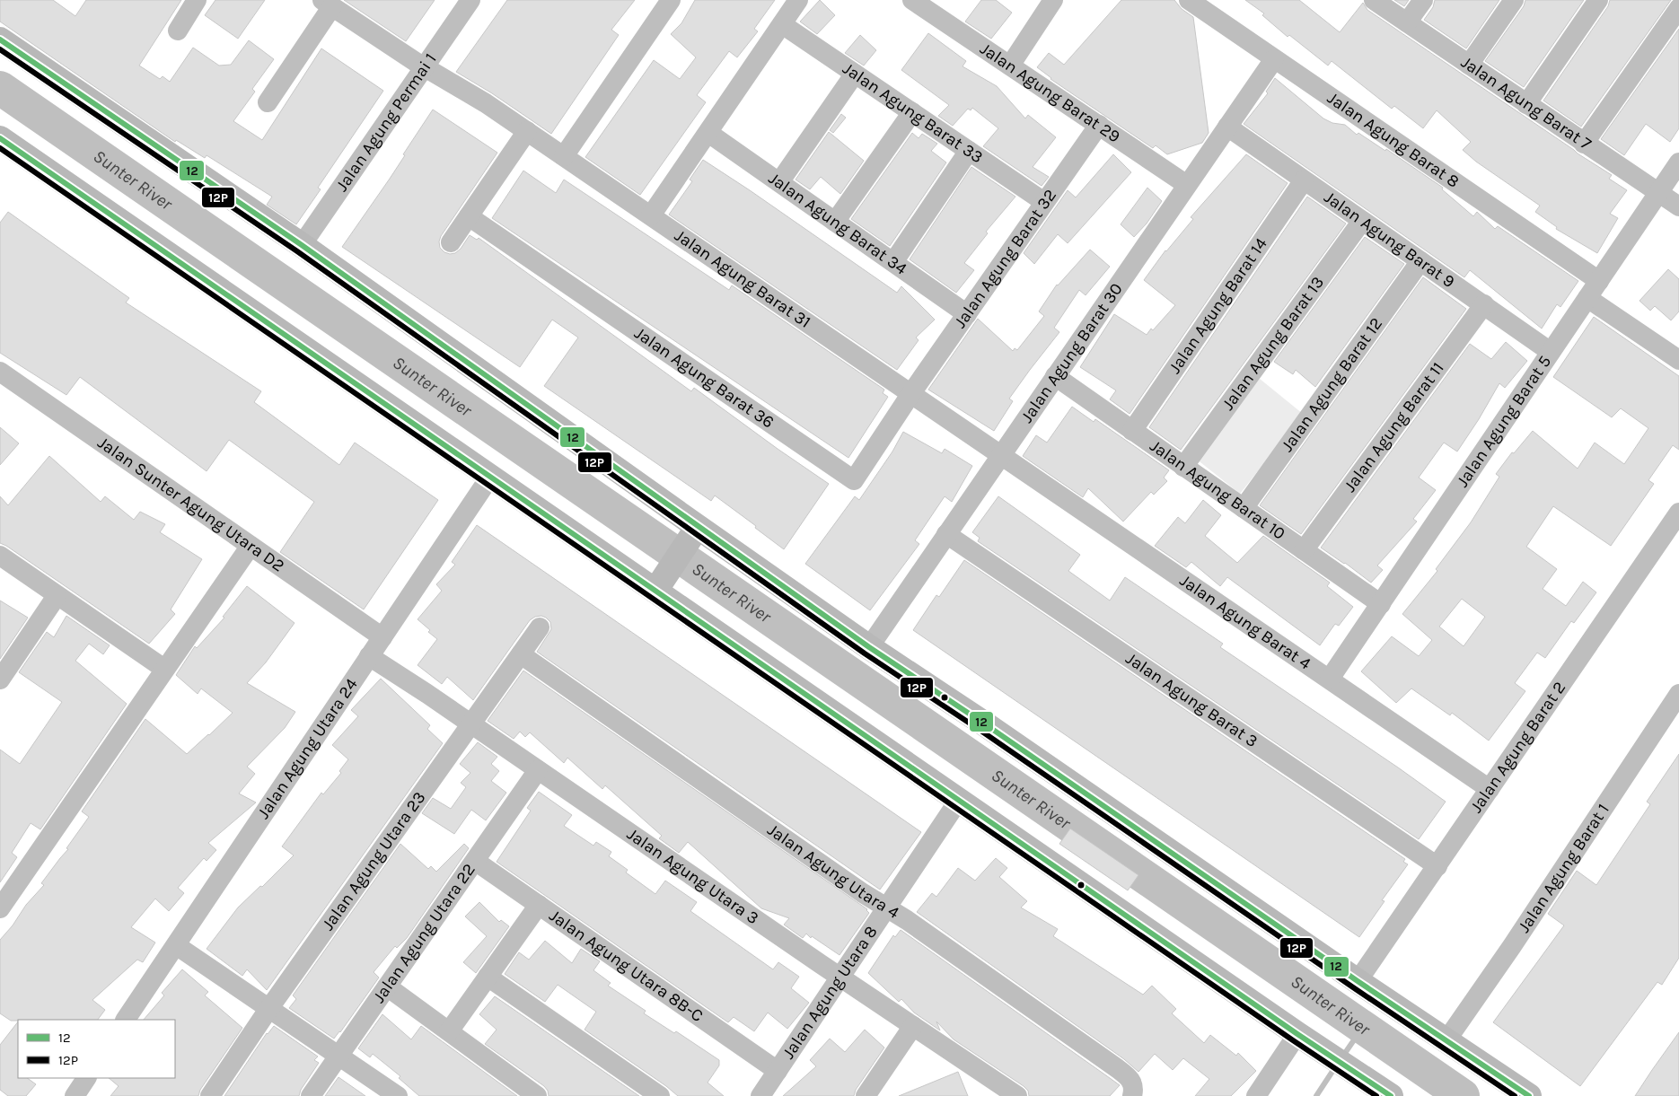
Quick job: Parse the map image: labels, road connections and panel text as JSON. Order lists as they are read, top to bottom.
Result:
{
  "streets": {
    "street": [
      "Jalan Agung Barat 29",
      "Jalan Agung Barat 7",
      "Jalan Agung Barat 33",
      "Jalan Agung Permai 1",
      "Jalan Agung Barat 8",
      "Jalan Agung Barat 34",
      "Jalan Agung Barat 9",
      "Jalan Agung Barat 32",
      "Jalan Agung Barat 31",
      "Jalan Agung Barat 14",
      "Jalan Agung Barat 13",
      "Jalan Agung Barat 30",
      "Jalan Agung Barat 36",
      "Jalan Agung Barat 12",
      "Jalan Agung Barat 5",
      "Jalan Agung Barat 11",
      "Jalan Agung Barat 10",
      "Jalan Sunter Agung Utara D2",
      "Jalan Agung Barat 4",
      "Jalan Agung Barat 3",
      "Jalan Agung Barat 2",
      "Jalan Agung Utara 24",
      "Jalan Agung Utara 23",
      "Jalan Agung Barat 1",
      "Jalan Agung Utara 4",
      "Jalan Agung Utara 3",
      "Jalan Agung Utara 22",
      "Jalan Agung Utara 8B-C",
      "Jalan Agung Utara 8"
    ]
  },
  "crossings": [
    ["Jalan Agung Barat 29", "Jalan Agung Barat 32"],
    ["Jalan Agung Barat 29", "Jalan Agung Barat 30"],
    ["Jalan Agung Barat 7", "Jalan Agung Barat 5"],
    ["Jalan Agung Barat 33", "Jalan Agung Barat 32"],
    ["Jalan Agung Permai 1", "Jalan Agung Barat 31"],
    ["Jalan Agung Barat 8", "Jalan Agung Barat 30"],
    ["Jalan Agung Barat 8", "Jalan Agung Barat 5"],
    ["Jalan Agung Barat 34", "Jalan Agung Barat 32"],
    ["Jalan Agung Barat 9", "Jalan Agung Barat 14"],
    ["Jalan Agung Barat 9", "Jalan Agung Barat 13"],
    ["Jalan Agung Barat 9", "Jalan Agung Barat 30"],
    ["Jalan Agung Barat 9", "Jalan Agung Barat 12"],
    ["Jalan Agung Barat 9", "Jalan Agung Barat 5"],
    ["Jalan Agung Barat 9", "Jalan Agung Barat 11"],
    ["Jalan Agung Barat 32", "Jalan Agung Barat 31"],
    ["Jalan Agung Barat 32", "Jalan Agung Barat 36"],
    ["Jalan Agung Barat 31", "Jalan Agung Barat 30"],
    ["Jalan Agung Barat 31", "Jalan Agung Barat 36"],
    ["Jalan Agung Barat 31", "Jalan Agung Barat 4"],
    ["Jalan Agung Barat 14", "Jalan Agung Barat 10"],
    ["Jalan Agung Barat 13", "Jalan Agung Barat 10"],
    ["Jalan Agung Barat 30", "Jalan Agung Barat 10"],
    ["Jalan Agung Barat 30", "Jalan Agung Barat 4"],
    ["Jalan Agung Barat 30", "Jalan Agung Barat 3"],
    ["Jalan Agung Barat 12", "Jalan Agung Barat 10"],
    ["Jalan Agung Barat 5", "Jalan Agung Barat 10"],
    ["Jalan Agung Barat 5", "Jalan Agung Barat 4"],
    ["Jalan Agung Barat 11", "Jalan Agung Barat 10"],
    ["Jalan Sunter Agung Utara D2", "Jalan Agung Utara 24"],
    ["Jalan Agung Barat 4", "Jalan Agung Barat 2"],
    ["Jalan Agung Barat 3", "Jalan Agung Barat 2"],
    ["Jalan Agung Utara 24", "Jalan Agung Utara 3"],
    ["Jalan Agung Utara 23", "Jalan Agung Utara 4"],
    ["Jalan Agung Utara 23", "Jalan Agung Utara 3"],
    ["Jalan Agung Utara 4", "Jalan Agung Utara 8"],
    ["Jalan Agung Utara 3", "Jalan Agung Utara 22"],
    ["Jalan Agung Utara 3", "Jalan Agung Utara 8"],
    ["Jalan Agung Utara 22", "Jalan Agung Utara 8B-C"],
    ["Jalan Agung Utara 8B-C", "Jalan Agung Utara 8"]
  ],
  "water": ["Sunter River"],
  "lines": ["transit line 12", "transit line 12P"],
  "legend": ["12", "12P"]
}
